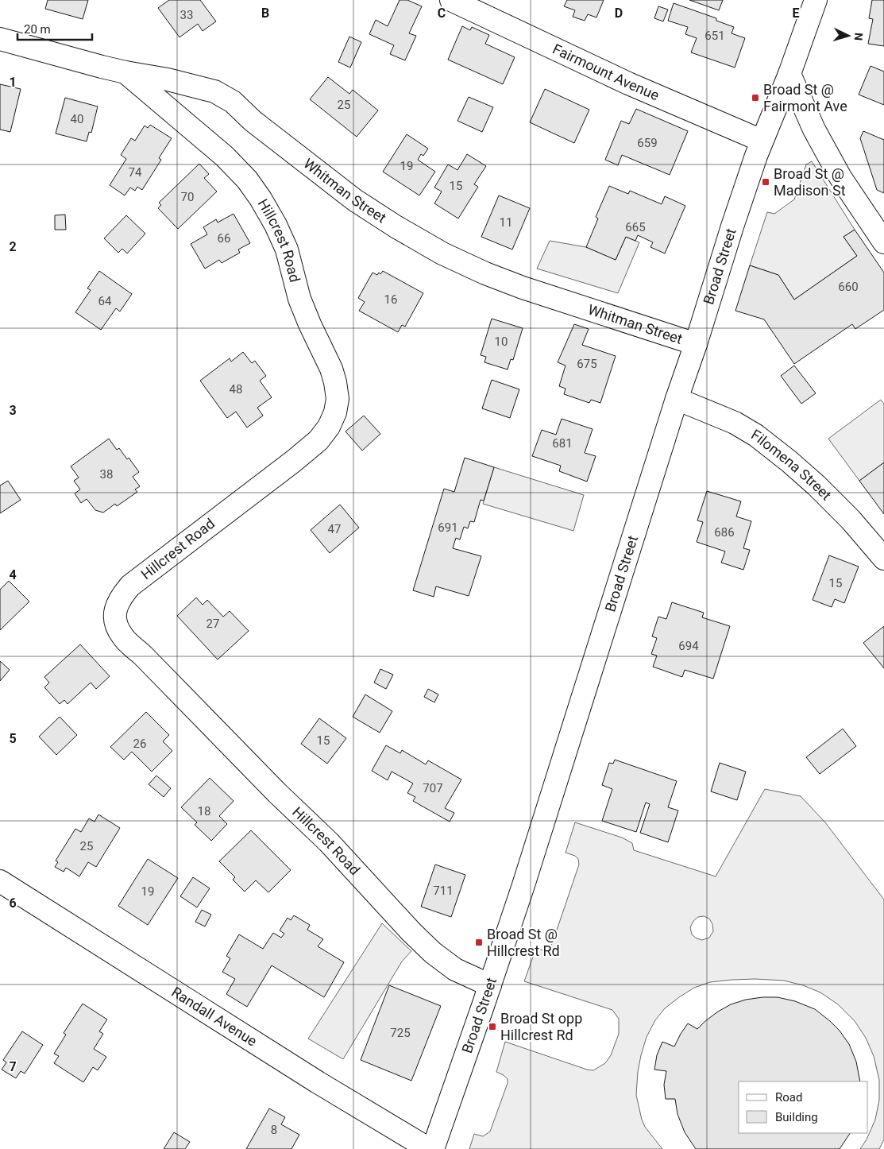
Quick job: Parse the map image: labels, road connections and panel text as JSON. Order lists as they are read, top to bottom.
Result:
{
  "streets": {
    "street": [
      "Fairmount Avenue",
      "Whitman Street",
      "Hillcrest Road",
      "Broad Street",
      "Filomena Street",
      "Randall Avenue"
    ]
  },
  "crossings": [
    ["Fairmount Avenue", "Broad Street"],
    ["Whitman Street", "Hillcrest Road"],
    ["Whitman Street", "Broad Street"],
    ["Hillcrest Road", "Broad Street"],
    ["Broad Street", "Filomena Street"]
  ],
  "places": {
    "transit": [
      "Broad St @ Fairmont Ave",
      "Broad St @ Madison St",
      "Broad St @ Hillcrest Rd",
      "Broad St opp Hillcrest Rd"
    ]
  },
  "house_numbers": [
    "33",
    "651",
    "25",
    "40",
    "659",
    "19",
    "74",
    "15",
    "70",
    "11",
    "665",
    "66",
    "660",
    "16",
    "64",
    "10",
    "675",
    "48",
    "681",
    "38",
    "691",
    "47",
    "686",
    "15",
    "27",
    "694",
    "15",
    "26",
    "707",
    "18",
    "25",
    "711",
    "19",
    "725",
    "8"
  ],
  "legend": ["Road", "Building"],
  "scale_bar": "20 m",
  "north": "right",
  "grid": {
    "columns": [
      "B",
      "C",
      "D",
      "E"
    ],
    "rows": [
      "1",
      "2",
      "3",
      "4",
      "5",
      "6",
      "7"
    ]
  }
}
